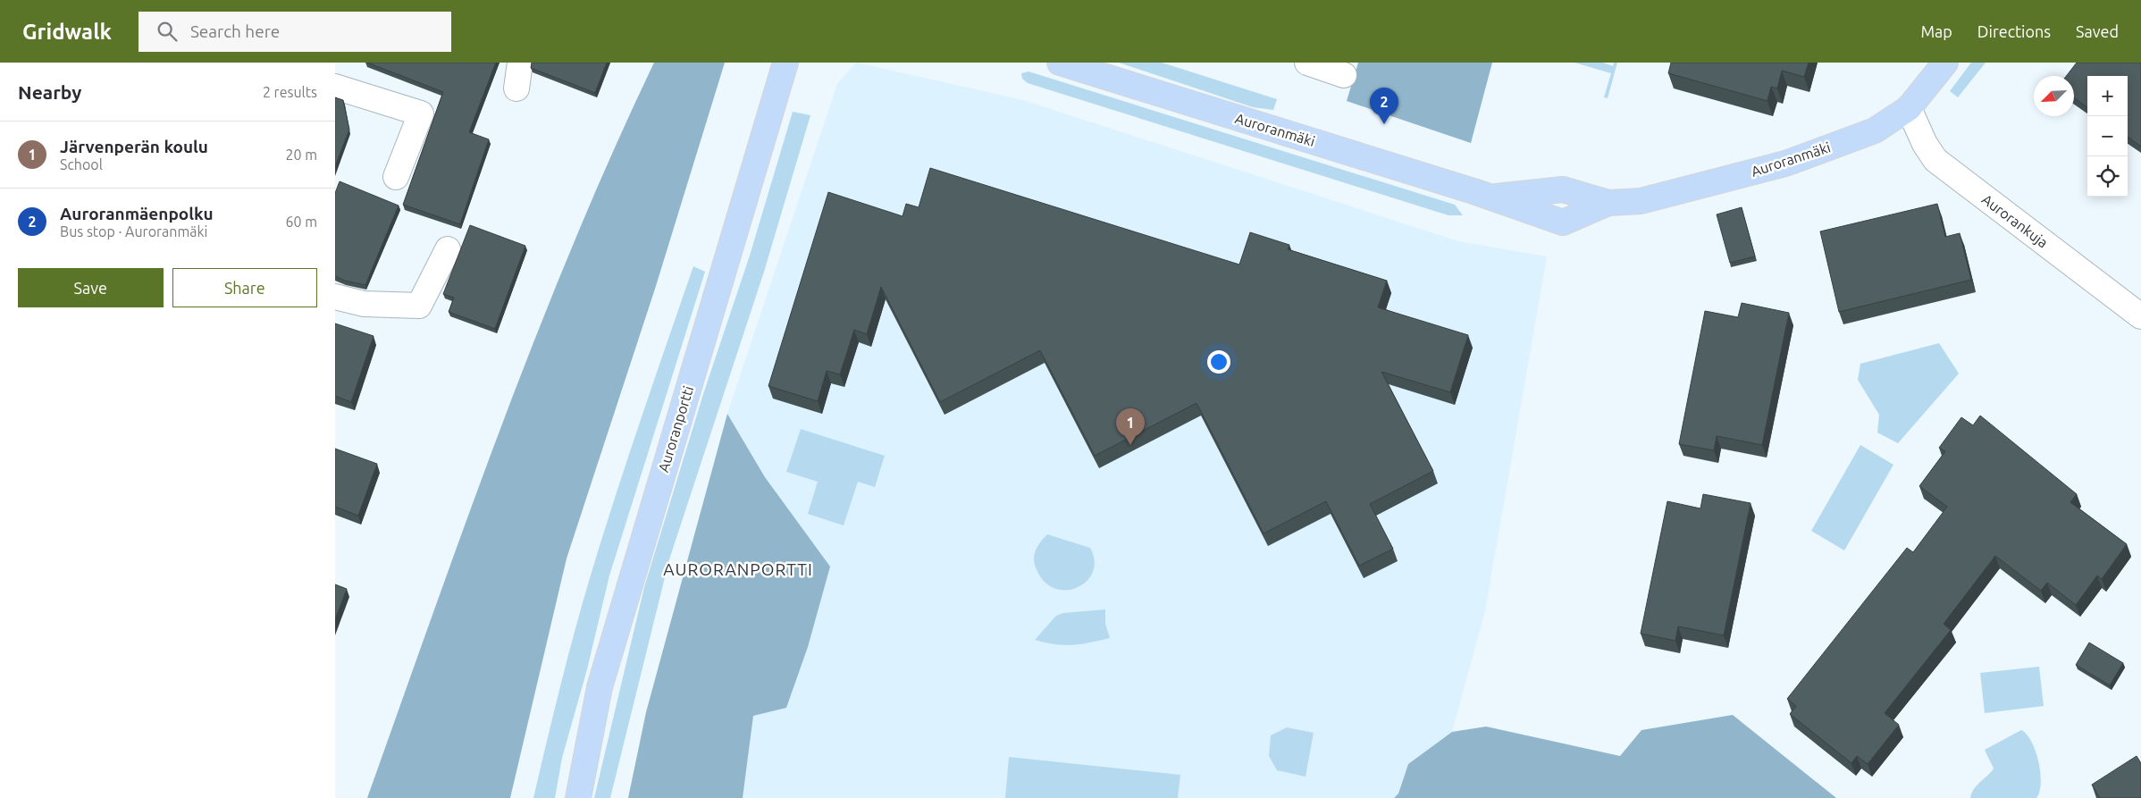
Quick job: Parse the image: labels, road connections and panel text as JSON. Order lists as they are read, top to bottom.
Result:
{
  "streets": {
    "main road": ["Auroranmäki", "Auroranportti"],
    "street": ["Aurorankuja"]
  },
  "crossings": [
    ["Auroranmäki", "Aurorankuja"]
  ],
  "districts": ["AURORANPORTTI"],
  "north": "bottom left",
  "page": {
    "header": "Gridwalk",
    "search": "Search here",
    "nav": ["Map", "Directions", "Saved"],
    "heading": ["Nearby", "2 results"],
    "map_buttons": ["+", "−"],
    "pins": ["2", "1"],
    "list": [
      {
        "mark": "1",
        "name": "Järvenperän koulu",
        "note": "School",
        "value": "20 m"
      },
      {
        "mark": "2",
        "name": "Auroranmäenpolku",
        "note": "Bus stop · Auroranmäki",
        "value": "60 m"
      }
    ],
    "buttons": ["Save", "Share"]
  }
}
